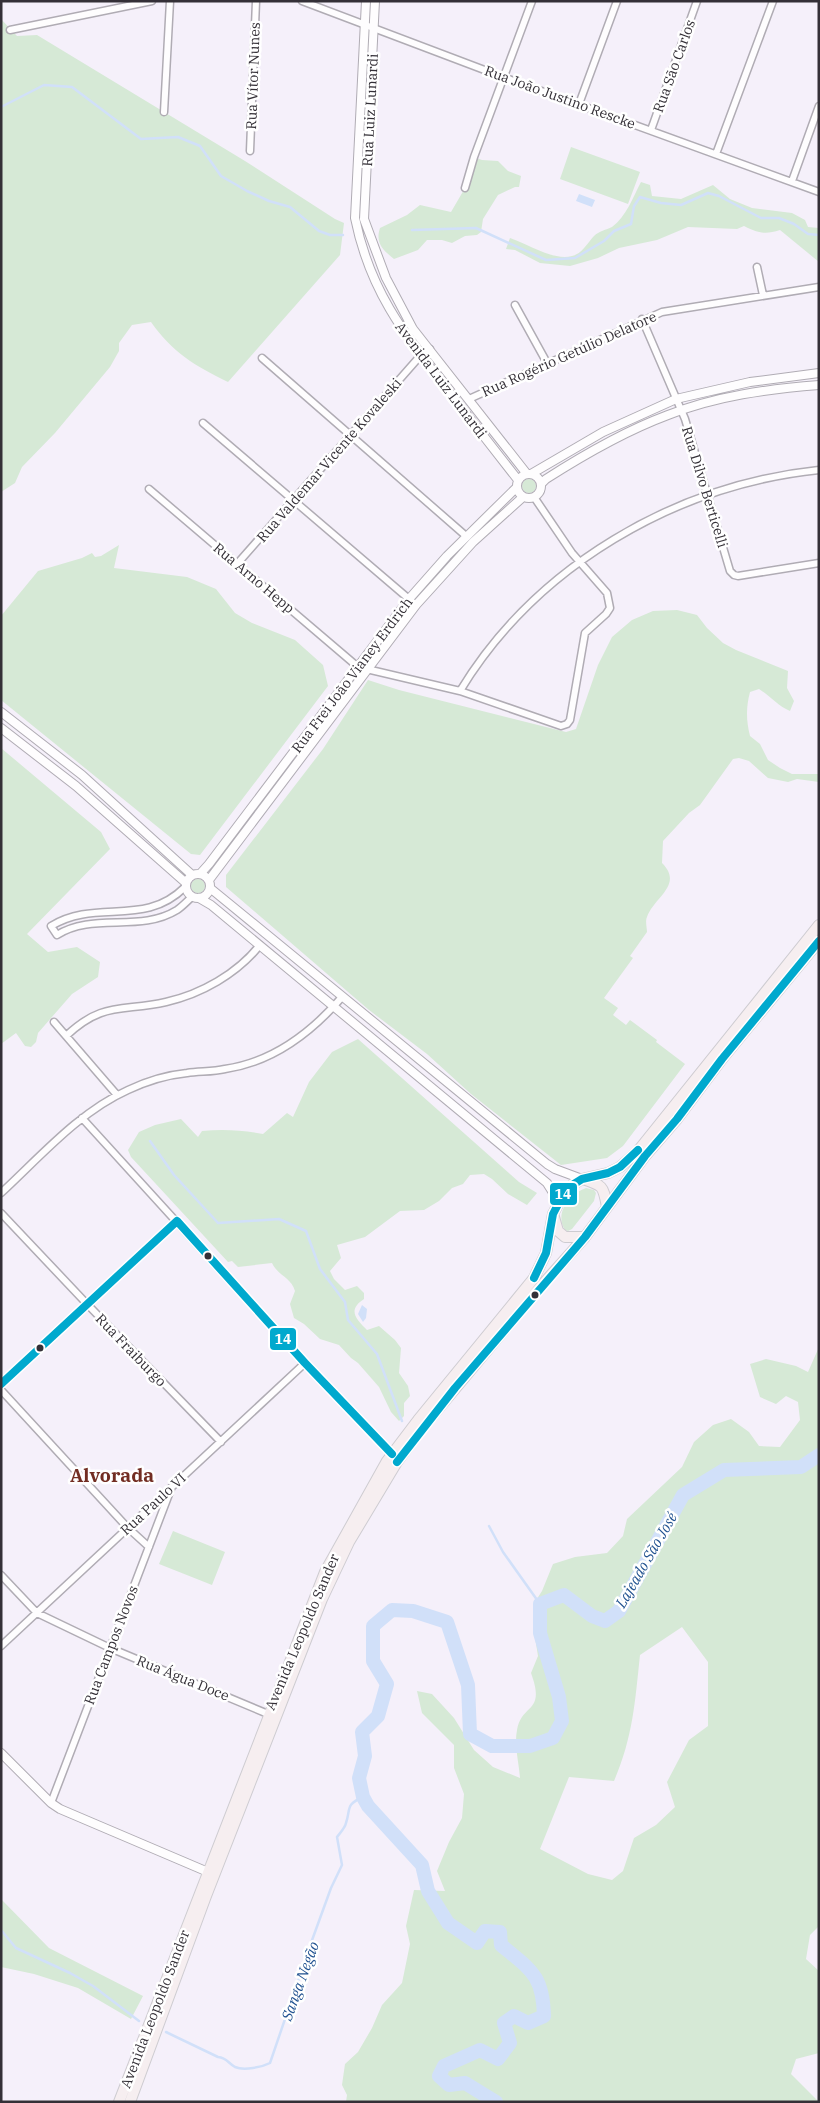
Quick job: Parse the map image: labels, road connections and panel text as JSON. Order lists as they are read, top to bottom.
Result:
{
  "streets": {
    "highway": ["Avenida Leopoldo Sander"],
    "street": [
      "Rua São Carlos",
      "Rua Vítor Nunes",
      "Rua João Justino Rescke",
      "Rua Luiz Lunardi",
      "Rua Rogério Getúlio Delatore",
      "Avenida Luiz Lunardi",
      "Rua Valdemar Vicente Kovaleski",
      "Rua Dilvo Berticelli",
      "Rua Arno Hepp",
      "Rua Frei João Vianey Erdrich",
      "Rua Fraiburgo",
      "Rua Paulo VI",
      "Rua Campos Novos",
      "Rua Água Doce"
    ]
  },
  "crossings": [
    ["Rua São Carlos", "Rua João Justino Rescke"],
    ["Rua João Justino Rescke", "Rua Luiz Lunardi"],
    ["Rua Luiz Lunardi", "Avenida Luiz Lunardi"],
    ["Rua Rogério Getúlio Delatore", "Avenida Luiz Lunardi"],
    ["Rua Rogério Getúlio Delatore", "Rua Dilvo Berticelli"],
    ["Avenida Luiz Lunardi", "Rua Valdemar Vicente Kovaleski"],
    ["Avenida Luiz Lunardi", "Rua Frei João Vianey Erdrich"],
    ["Rua Valdemar Vicente Kovaleski", "Rua Arno Hepp"],
    ["Rua Arno Hepp", "Rua Frei João Vianey Erdrich"],
    ["Rua Fraiburgo", "Rua Paulo VI"],
    ["Rua Paulo VI", "Rua Campos Novos"],
    ["Rua Paulo VI", "Rua Água Doce"],
    ["Avenida Leopoldo Sander", "Rua Água Doce"],
    ["Rua Campos Novos", "Rua Água Doce"]
  ],
  "districts": ["Alvorada"],
  "water": ["Lajeado São José", "Sanga Negão"],
  "lines": ["transit line 14"]
}
